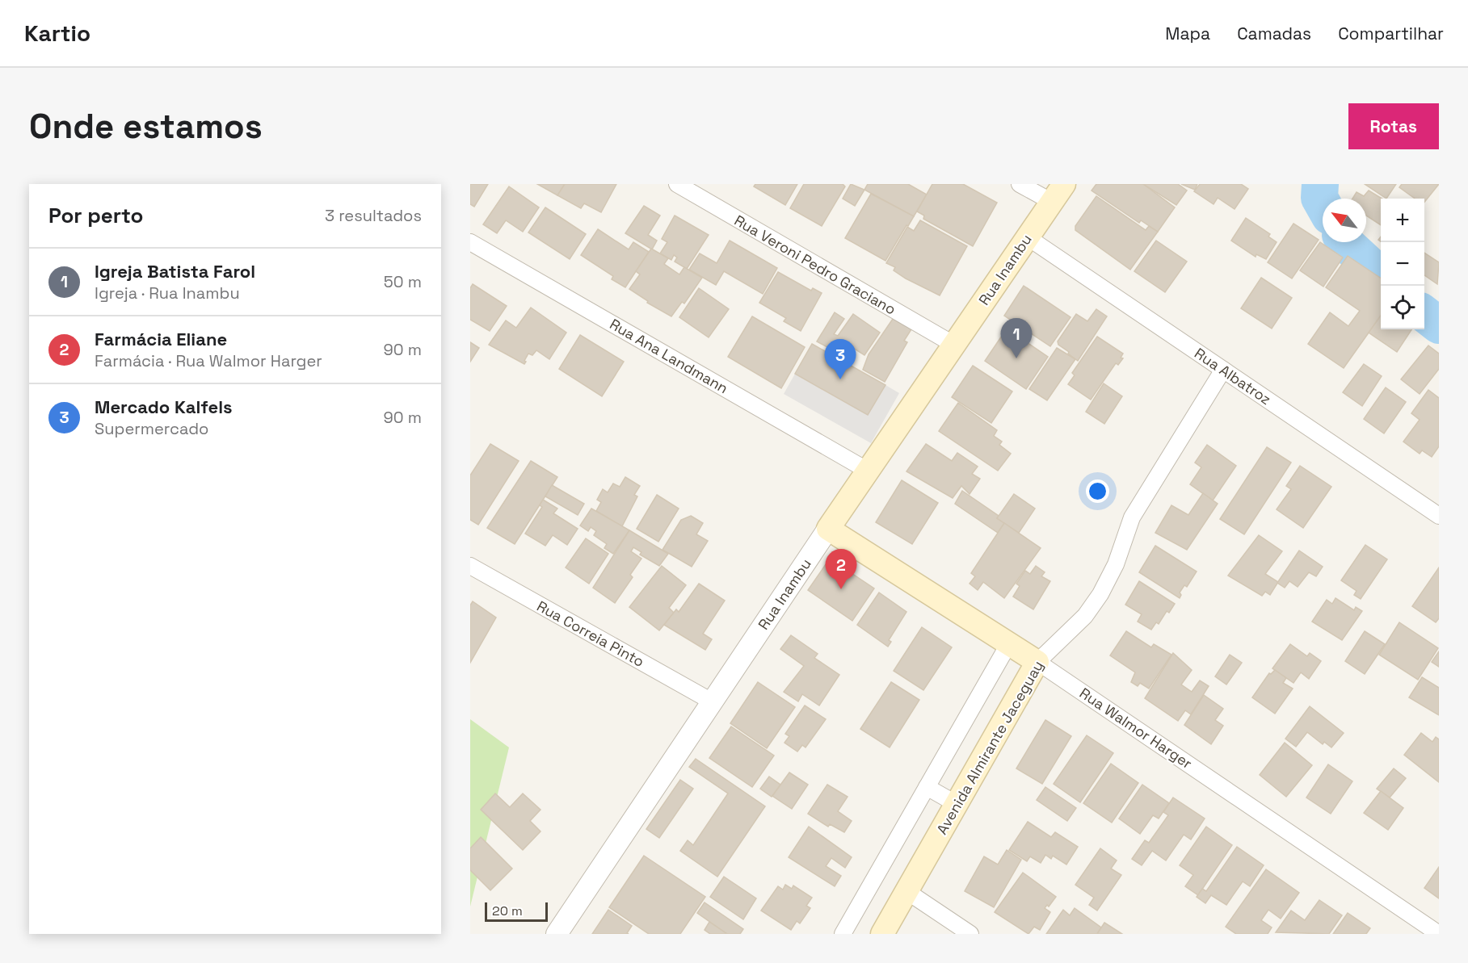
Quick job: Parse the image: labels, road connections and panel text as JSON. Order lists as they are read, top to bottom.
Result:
{
  "streets": {
    "main road": ["Rua Inambu", "Rua Walmor Harger", "Avenida Almirante Jaceguay"],
    "street": [
      "Rua Veroni Pedro Graciano",
      "Rua Ana Landmann",
      "Rua Albatroz",
      "Rua Correia Pinto"
    ]
  },
  "crossings": [
    ["Rua Veroni Pedro Graciano", "Rua Inambu"],
    ["Rua Inambu", "Rua Ana Landmann"],
    ["Rua Inambu", "Rua Albatroz"],
    ["Rua Inambu", "Rua Correia Pinto"],
    ["Rua Inambu", "Rua Walmor Harger"],
    ["Rua Albatroz", "Avenida Almirante Jaceguay"],
    ["Rua Walmor Harger", "Avenida Almirante Jaceguay"]
  ],
  "scale_bar": "20 m",
  "north": "top left",
  "page": {
    "header": "Kartio",
    "nav": ["Mapa", "Camadas", "Compartilhar"],
    "buttons": "Rotas",
    "title": "Onde estamos",
    "heading": ["Por perto", "3 resultados"],
    "map_buttons": ["+", "−"],
    "list": [
      {
        "mark": "1",
        "name": "Igreja Batista Farol",
        "note": "Igreja · Rua Inambu",
        "value": "50 m"
      },
      {
        "mark": "2",
        "name": "Farmácia Eliane",
        "note": "Farmácia · Rua Walmor Harger",
        "value": "90 m"
      },
      {
        "mark": "3",
        "name": "Mercado Kalfels",
        "note": "Supermercado",
        "value": "90 m"
      }
    ],
    "pins": ["1", "3", "2"],
    "scale": "20 m"
  }
}
